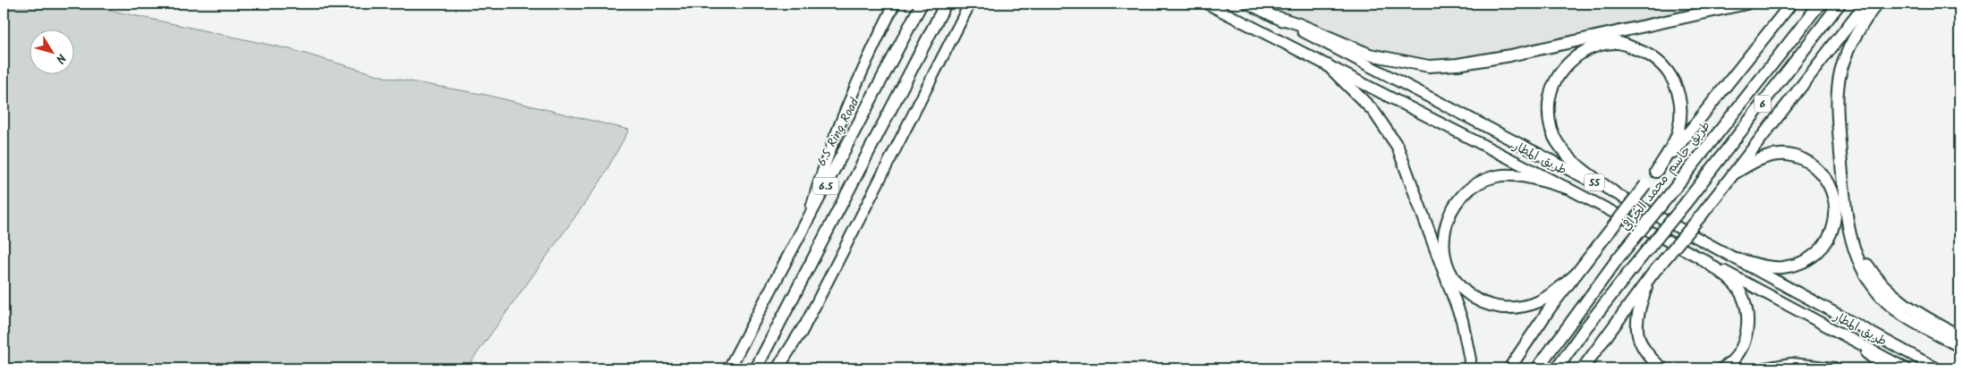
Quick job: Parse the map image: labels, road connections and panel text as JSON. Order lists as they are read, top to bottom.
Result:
{
  "streets": {
    "highway": [
      "6",
      "6.5 Ring Road",
      "طريق جاسم محمد الخرافي",
      "6.5"
    ],
    "main road": ["طريق المطار", "55"]
  },
  "north": "bottom right"
}
